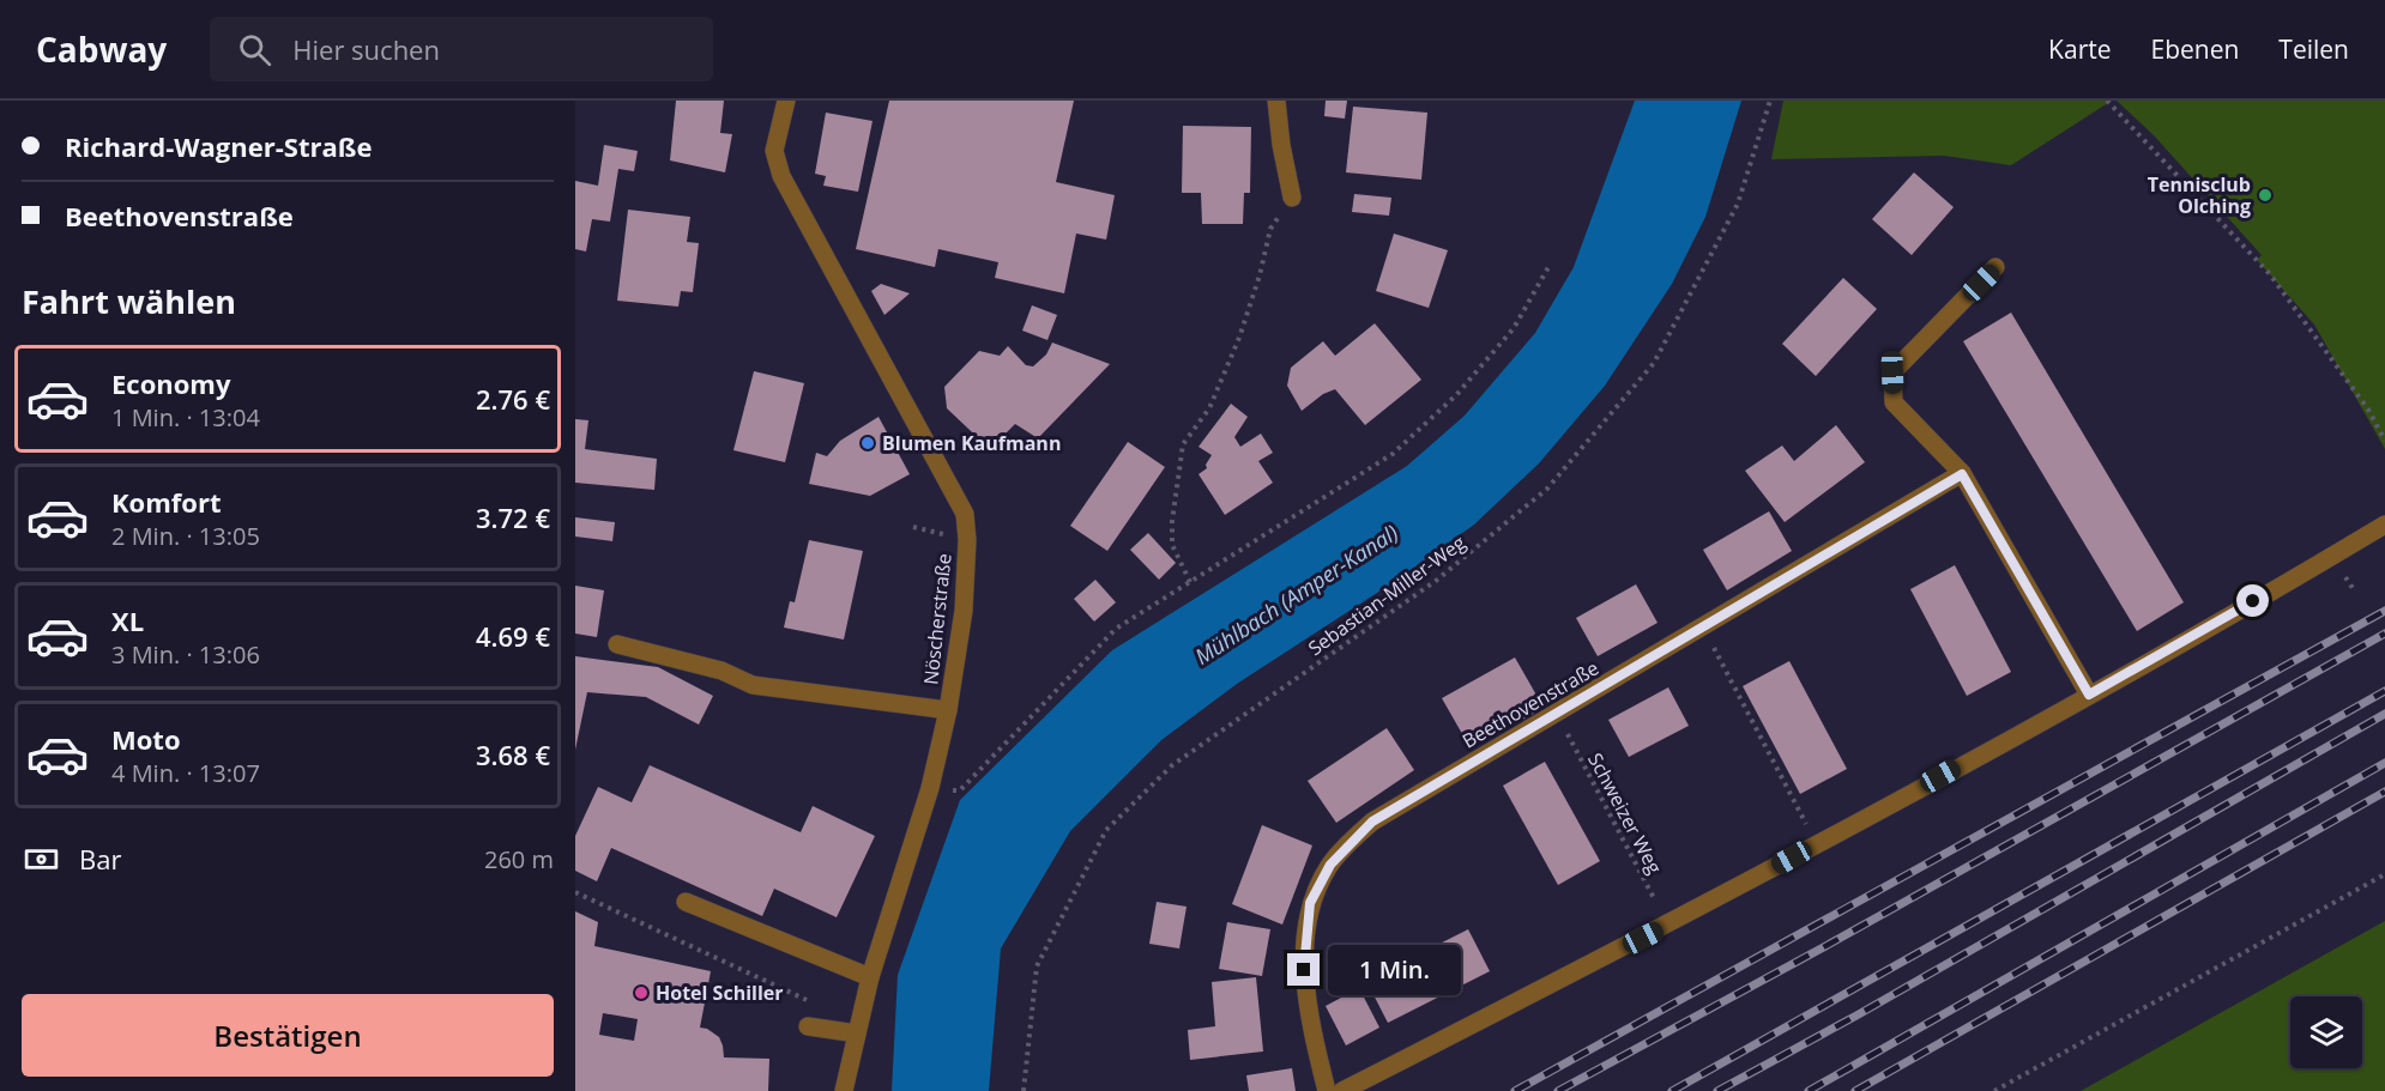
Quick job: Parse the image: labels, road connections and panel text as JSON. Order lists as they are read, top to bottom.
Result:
{
  "streets": {
    "street": ["Nöscherstraße", "Beethovenstraße"],
    "path": ["Sebastian-Miller-Weg", "Schweizer Weg"]
  },
  "crossings": [
    ["Beethovenstraße", "Schweizer Weg"]
  ],
  "water": ["Mühlbach (Amper-Kanal)"],
  "places": ["Tennisclub Olching", "Blumen Kaufmann", "Hotel Schiller"],
  "page": {
    "header": "Cabway",
    "search": "Hier suchen",
    "nav": ["Karte", "Ebenen", "Teilen"],
    "banner": ["Richard-Wagner-Straße", "Beethovenstraße"],
    "heading": "Fahrt wählen",
    "list": [
      {
        "name": "Economy",
        "note": "1 Min. · 13:04",
        "value": "2.76 €"
      },
      {
        "name": "Komfort",
        "note": "2 Min. · 13:05",
        "value": "3.72 €"
      },
      {
        "name": "XL",
        "note": "3 Min. · 13:06",
        "value": "4.69 €"
      },
      {
        "name": "Moto",
        "note": "4 Min. · 13:07",
        "value": "3.68 €"
      }
    ],
    "pay": ["Bar", "260 m"],
    "bubble": "1 Min.",
    "buttons": "Bestätigen"
  }
}
